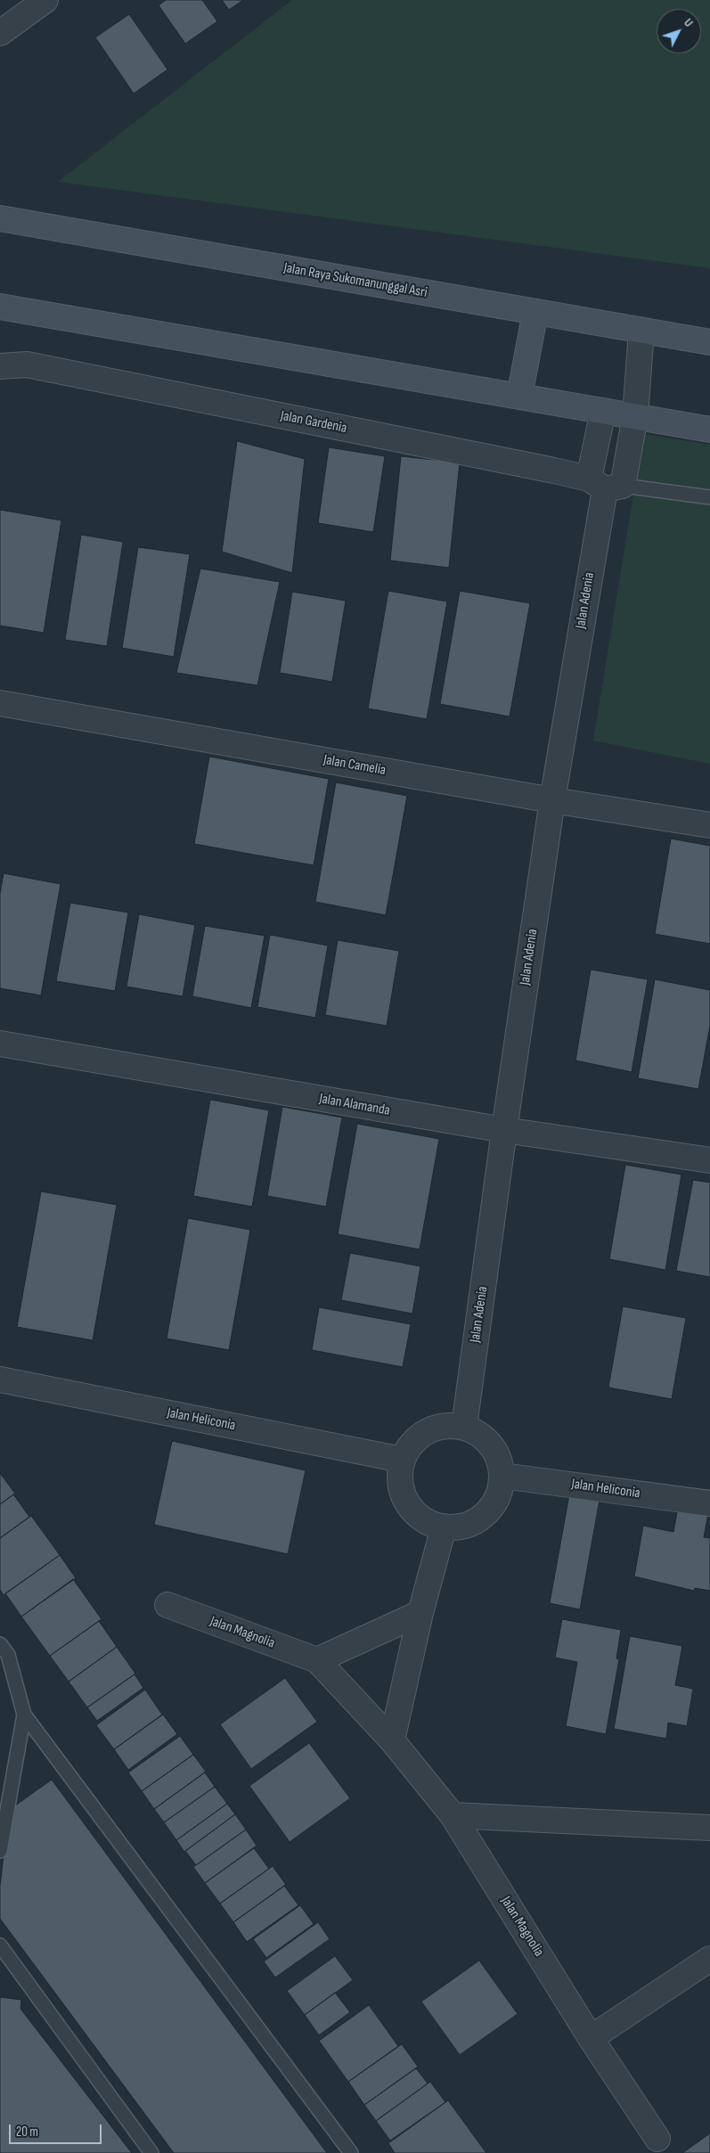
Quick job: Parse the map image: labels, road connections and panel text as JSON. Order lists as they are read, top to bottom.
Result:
{
  "streets": {
    "street": [
      "Jalan Raya Sukomanunggal Asri",
      "Jalan Gardenia",
      "Jalan Adenia",
      "Jalan Camelia",
      "Jalan Alamanda",
      "Jalan Heliconia",
      "Jalan Magnolia"
    ]
  },
  "crossings": [
    ["Jalan Raya Sukomanunggal Asri", "Jalan Adenia"],
    ["Jalan Gardenia", "Jalan Adenia"],
    ["Jalan Adenia", "Jalan Camelia"],
    ["Jalan Adenia", "Jalan Alamanda"],
    ["Jalan Adenia", "Jalan Heliconia"]
  ],
  "scale_bar": "20 m",
  "north": "top right"
}
